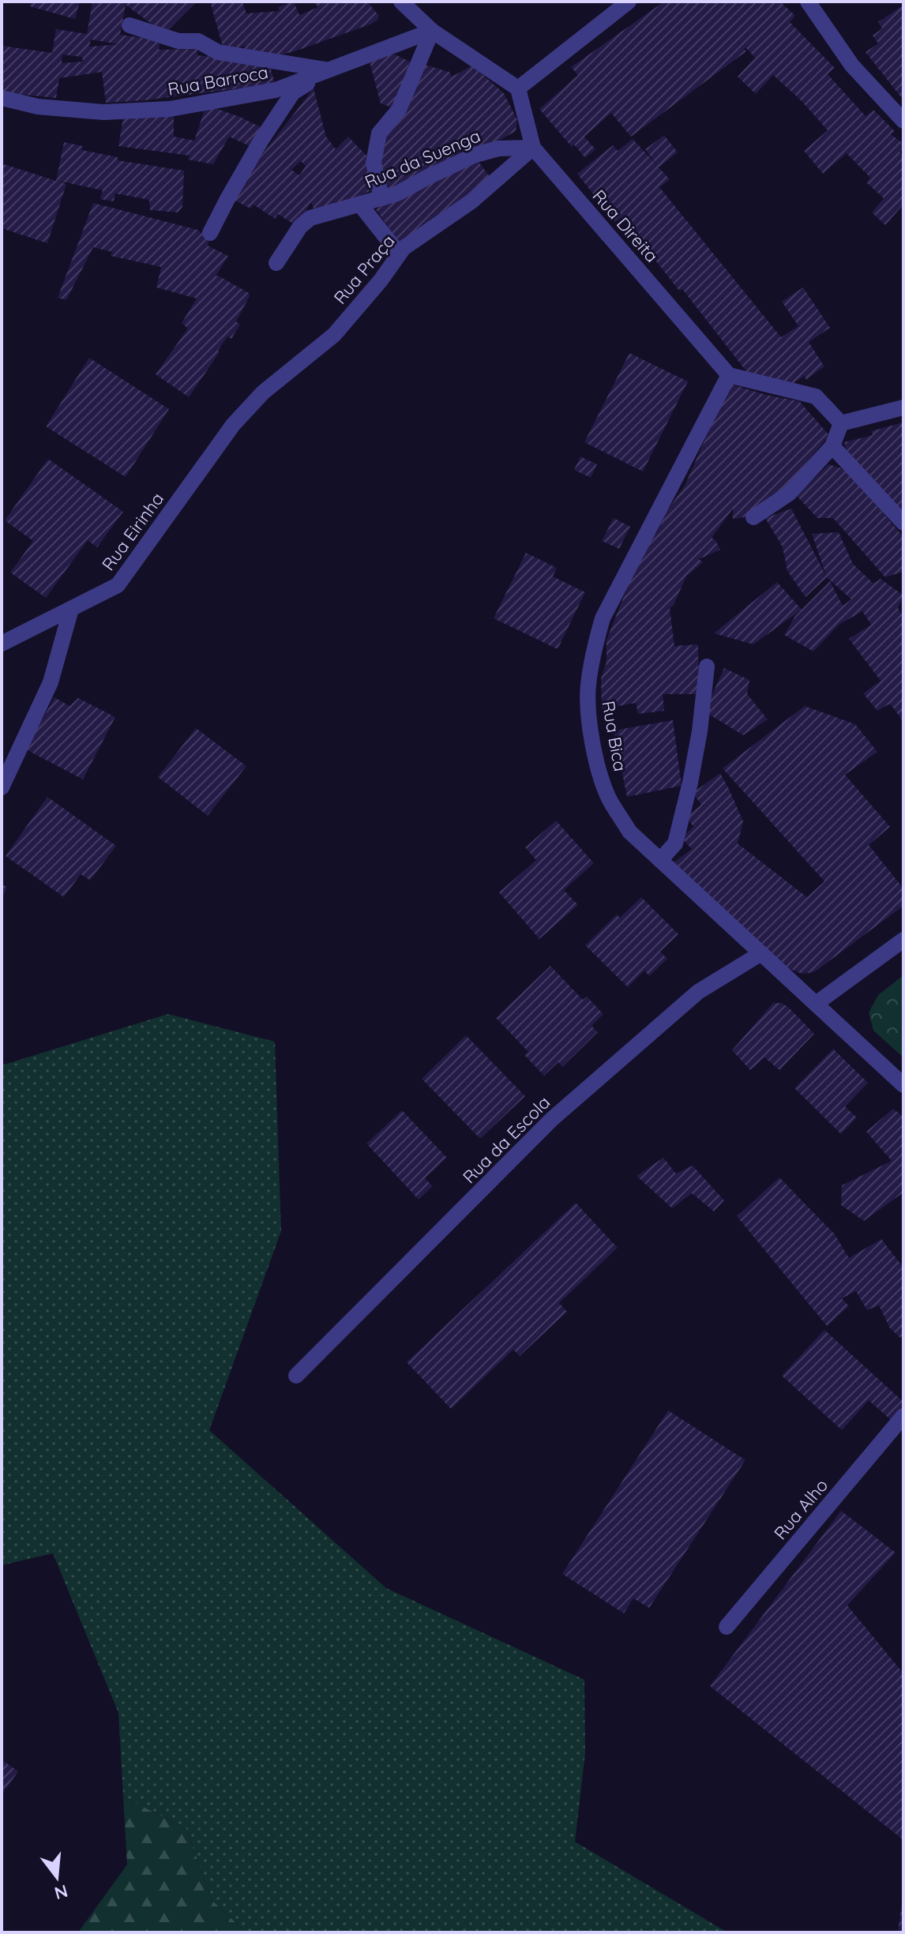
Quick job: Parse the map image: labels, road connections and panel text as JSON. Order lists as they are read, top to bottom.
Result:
{
  "streets": {
    "street": [
      "Rua Barroca",
      "Rua da Suenga",
      "Rua Direita",
      "Rua Praça",
      "Rua Eirinha",
      "Rua Bica",
      "Rua da Escola",
      "Rua Alho"
    ]
  },
  "crossings": [
    ["Rua da Suenga", "Rua Direita"],
    ["Rua da Suenga", "Rua Praça"],
    ["Rua Direita", "Rua Praça"],
    ["Rua Direita", "Rua Bica"],
    ["Rua Praça", "Rua Eirinha"],
    ["Rua Bica", "Rua da Escola"]
  ],
  "north": "bottom"
}
